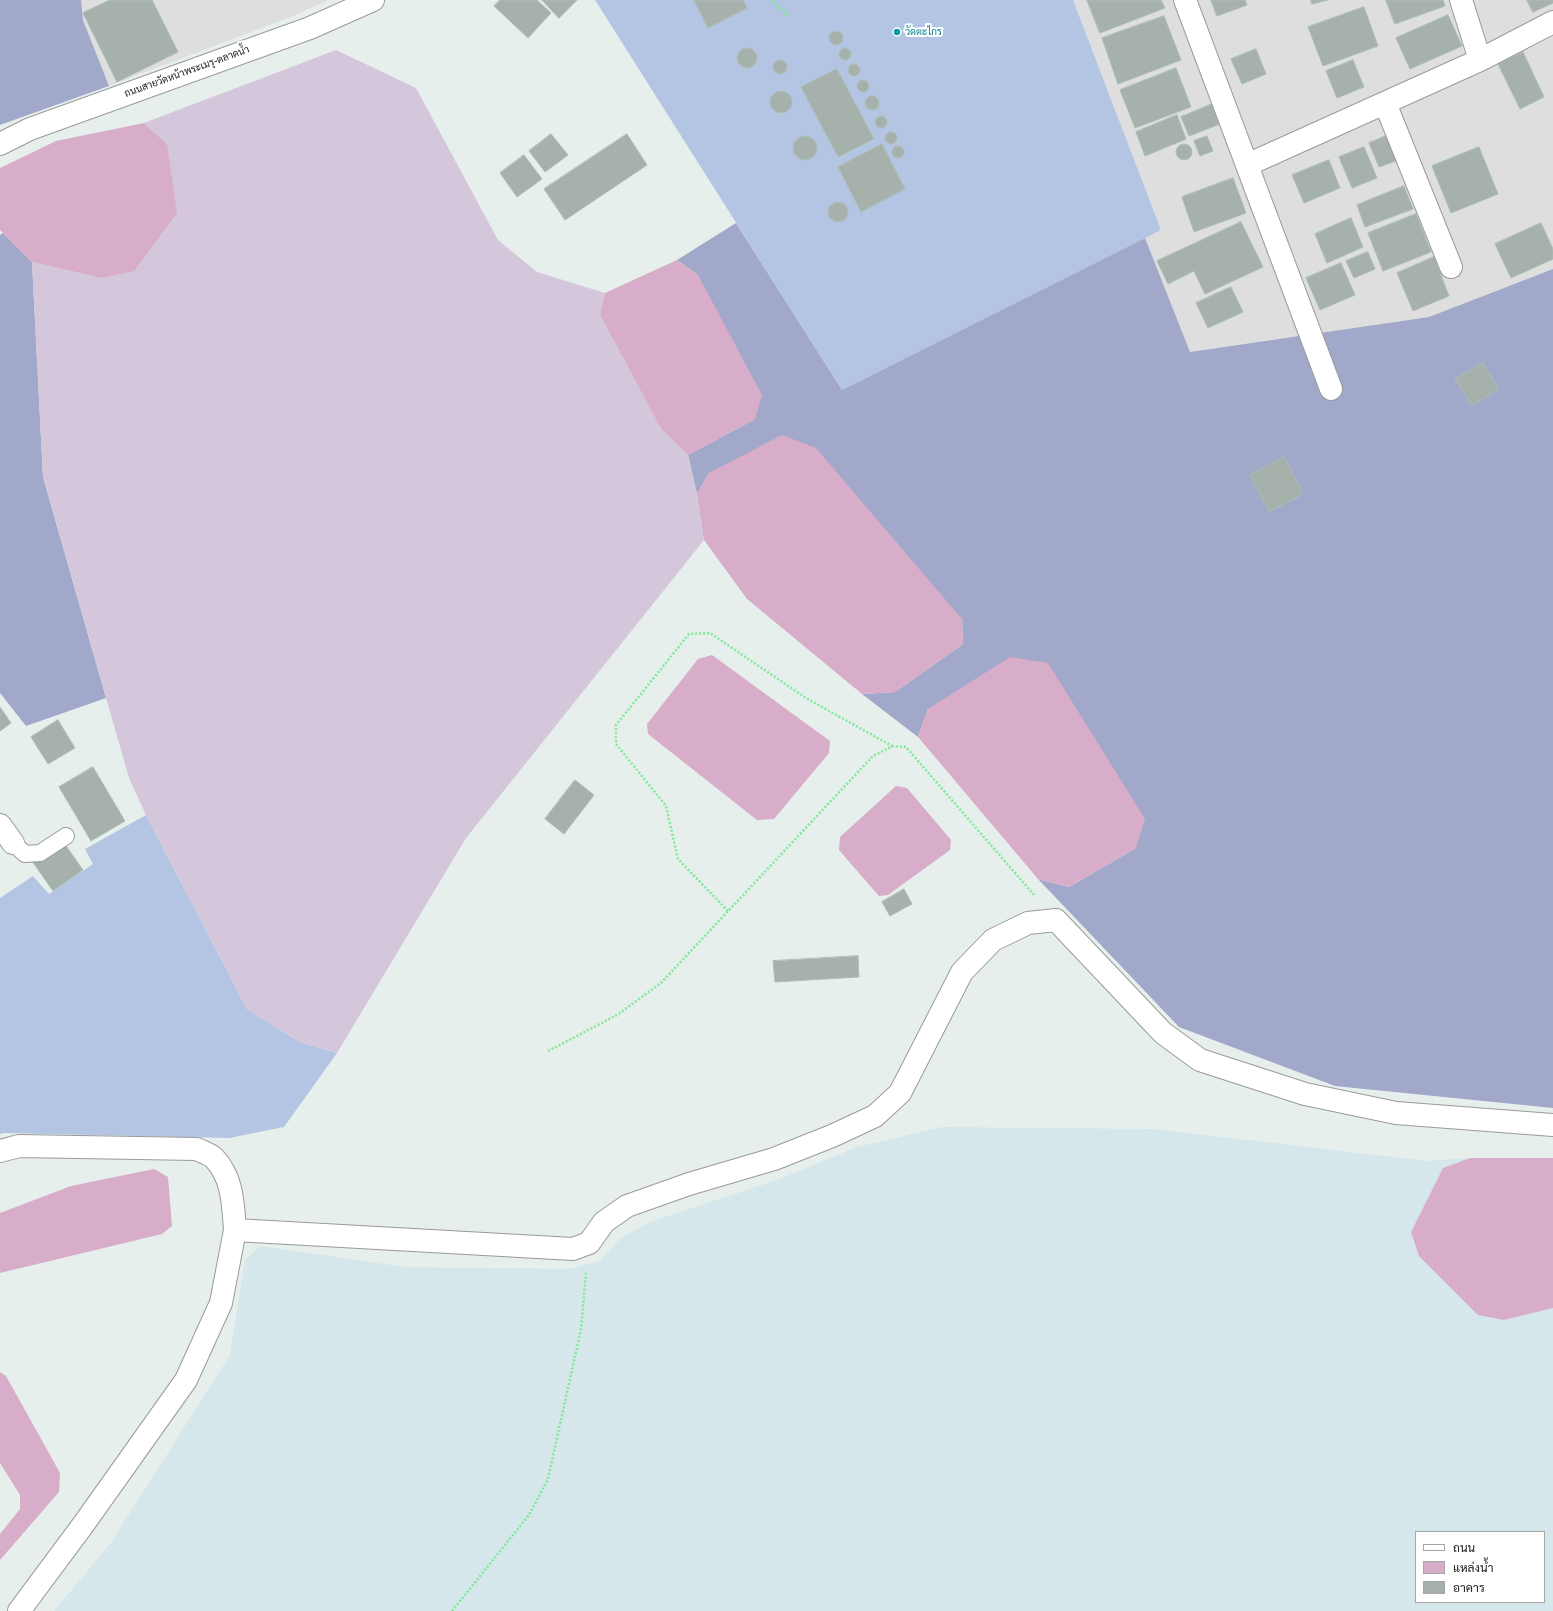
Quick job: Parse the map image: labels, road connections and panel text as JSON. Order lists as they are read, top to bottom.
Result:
{
  "streets": {
    "street": ["ถนนสายวัดหน้าพระเมรุ-ตลาดน้ำ"]
  },
  "places": ["วัดตะไกร"],
  "legend": ["ถนน", "แหล่งน้ำ", "อาคาร"]
}
